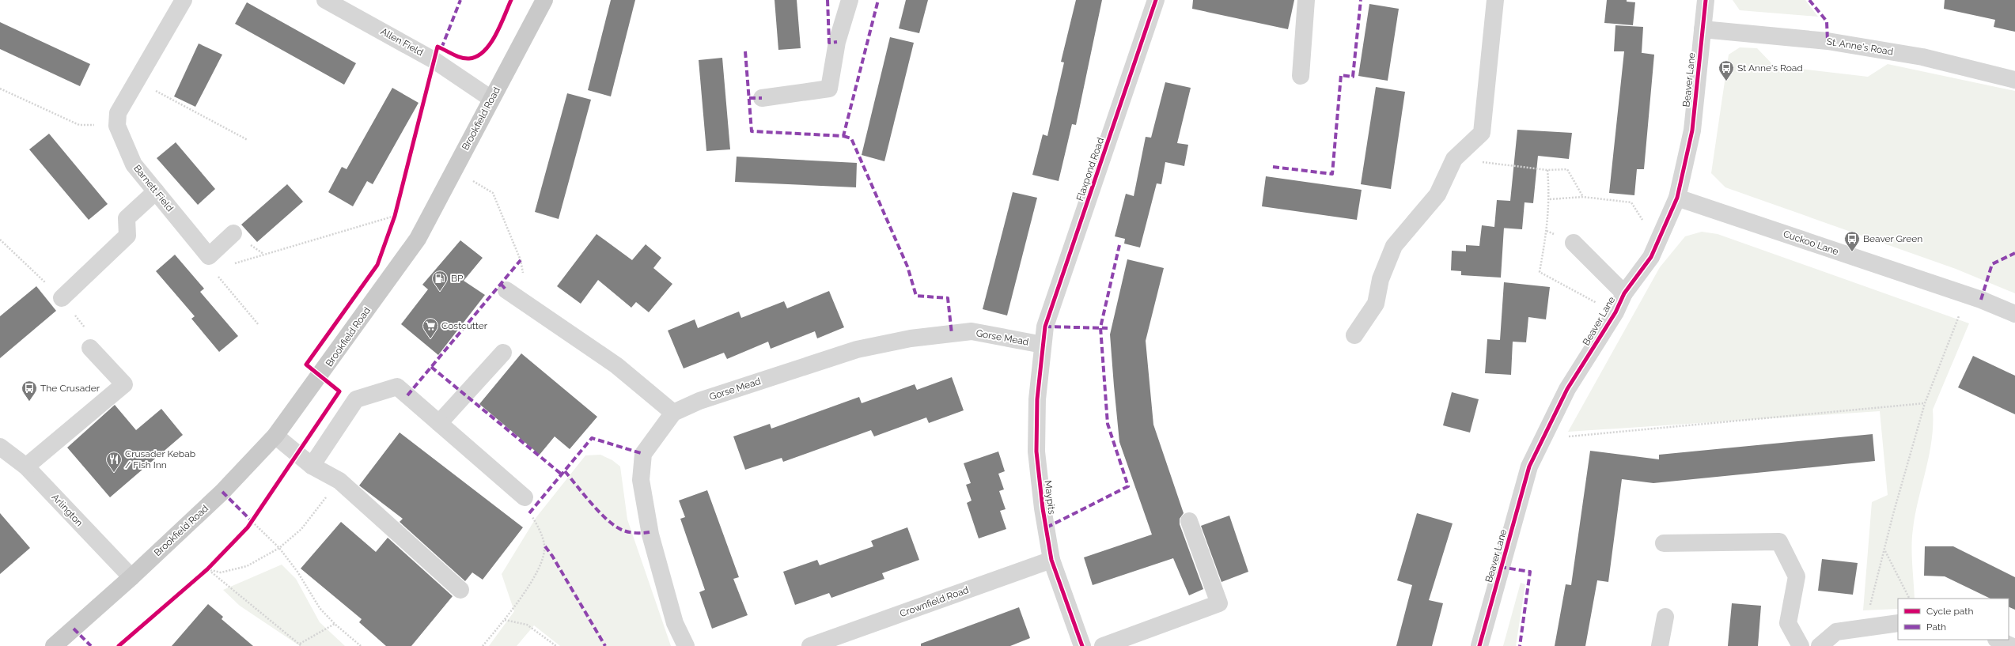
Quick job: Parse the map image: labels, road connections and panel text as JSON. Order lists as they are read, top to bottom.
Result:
{
  "streets": {
    "main road": ["Brookfield Road"],
    "street": [
      "Allen Field",
      "St. Anne's Road",
      "Beaver Lane",
      "Flaxpond Road",
      "Barnett Field",
      "Cuckoo Lane",
      "Gorse Mead",
      "Maypits",
      "Arlington",
      "Crownfield Road"
    ]
  },
  "crossings": [
    ["Allen Field", "Brookfield Road"],
    ["St. Anne's Road", "Beaver Lane"],
    ["Beaver Lane", "Cuckoo Lane"],
    ["Brookfield Road", "Arlington"],
    ["Flaxpond Road", "Gorse Mead"],
    ["Flaxpond Road", "Maypits"],
    ["Gorse Mead", "Maypits"],
    ["Maypits", "Crownfield Road"]
  ],
  "places": {
    "bus stop": ["St Anne's Road", "Beaver Green", "The Crusader"],
    "fuel station": ["BP"],
    "supermarket": ["Costcutter"],
    "restaurant": ["Crusader Kebab / Fish Inn"]
  },
  "legend": ["Cycle path", "Path"]
}
